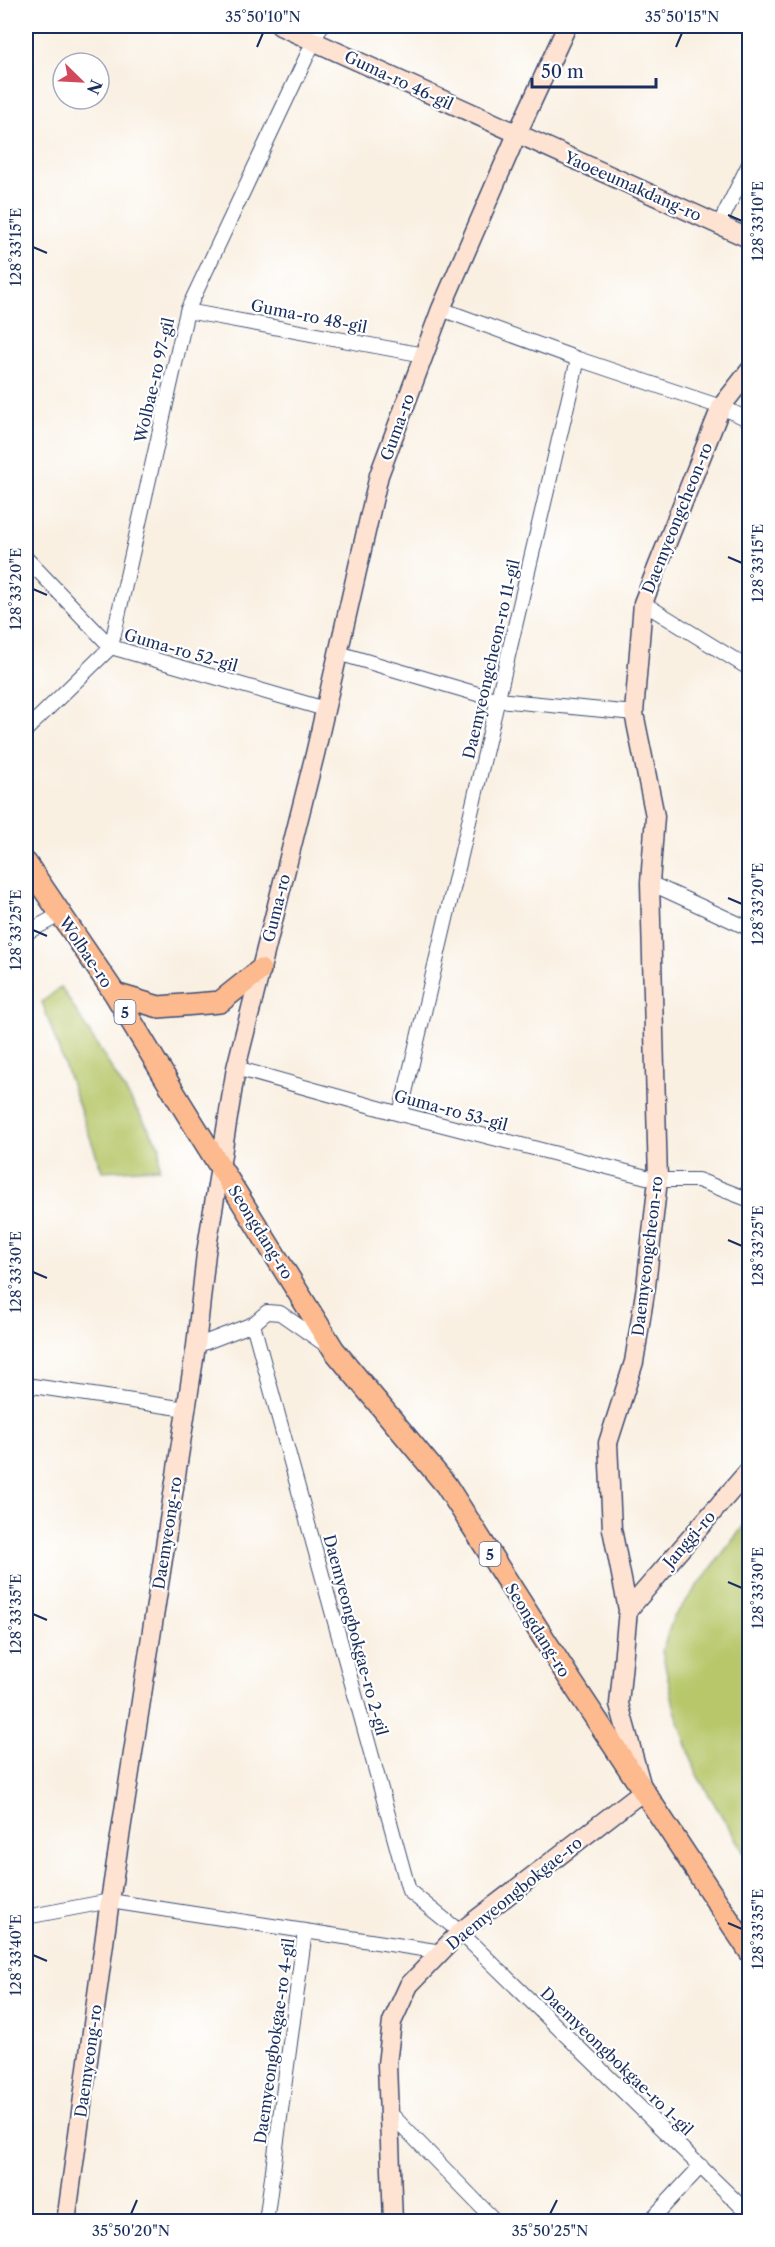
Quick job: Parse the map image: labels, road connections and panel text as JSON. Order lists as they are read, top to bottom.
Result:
{
  "streets": {
    "main road": [
      "Guma-ro 46-gil",
      "Yaoeeumakdang-ro",
      "Guma-ro",
      "Daemyeongcheon-ro",
      "Wolbae-ro",
      "5",
      "Seongdang-ro",
      "Daemyeong-ro",
      "Janggi-ro",
      "Daemyeongbokgae-ro"
    ],
    "street": [
      "Guma-ro 48-gil",
      "Wolbae-ro 97-gil",
      "Guma-ro 52-gil",
      "Daemyeongcheon-ro 11-gil",
      "Guma-ro 53-gil",
      "Daemyeongbokgae-ro 2-gil",
      "Daemyeongbokgae-ro 4-gil",
      "Daemyeongbokgae-ro 1-gil"
    ]
  },
  "crossings": [
    ["Guma-ro 46-gil", "Yaoeeumakdang-ro"],
    ["Guma-ro 46-gil", "Wolbae-ro 97-gil"],
    ["Guma-ro 46-gil", "Guma-ro"],
    ["Yaoeeumakdang-ro", "Guma-ro"],
    ["Guma-ro 48-gil", "Wolbae-ro 97-gil"],
    ["Guma-ro 48-gil", "Guma-ro"],
    ["Wolbae-ro 97-gil", "Guma-ro 52-gil"],
    ["Guma-ro", "Guma-ro 52-gil"],
    ["Guma-ro", "Wolbae-ro"],
    ["Guma-ro", "Guma-ro 53-gil"],
    ["Guma-ro", "Seongdang-ro"],
    ["Guma-ro", "Daemyeong-ro"],
    ["Daemyeongcheon-ro", "Guma-ro 53-gil"],
    ["Daemyeongcheon-ro", "Seongdang-ro"],
    ["Daemyeongcheon-ro", "Janggi-ro"],
    ["Daemyeongcheon-ro", "Daemyeongbokgae-ro"],
    ["Daemyeongcheon-ro 11-gil", "Guma-ro 53-gil"],
    ["Wolbae-ro", "Seongdang-ro"],
    ["Wolbae-ro", "Daemyeong-ro"],
    ["Seongdang-ro", "Daemyeong-ro"],
    ["Seongdang-ro", "Daemyeongbokgae-ro"],
    ["Daemyeongbokgae-ro 2-gil", "Daemyeongbokgae-ro"],
    ["Daemyeongbokgae-ro 2-gil", "Daemyeongbokgae-ro 1-gil"],
    ["Daemyeongbokgae-ro", "Daemyeongbokgae-ro 4-gil"],
    ["Daemyeongbokgae-ro", "Daemyeongbokgae-ro 1-gil"]
  ],
  "scale_bar": "50 m",
  "north": "bottom right",
  "coordinates": [
    "35°50'10\"N",
    "35°50'15\"N",
    "128°33'10\"E",
    "128°33'15\"E",
    "128°33'20\"E",
    "128°33'25\"E",
    "128°33'30\"E",
    "128°33'35\"E",
    "128°33'40\"E",
    "35°50'20\"N",
    "35°50'25\"N"
  ]
}
